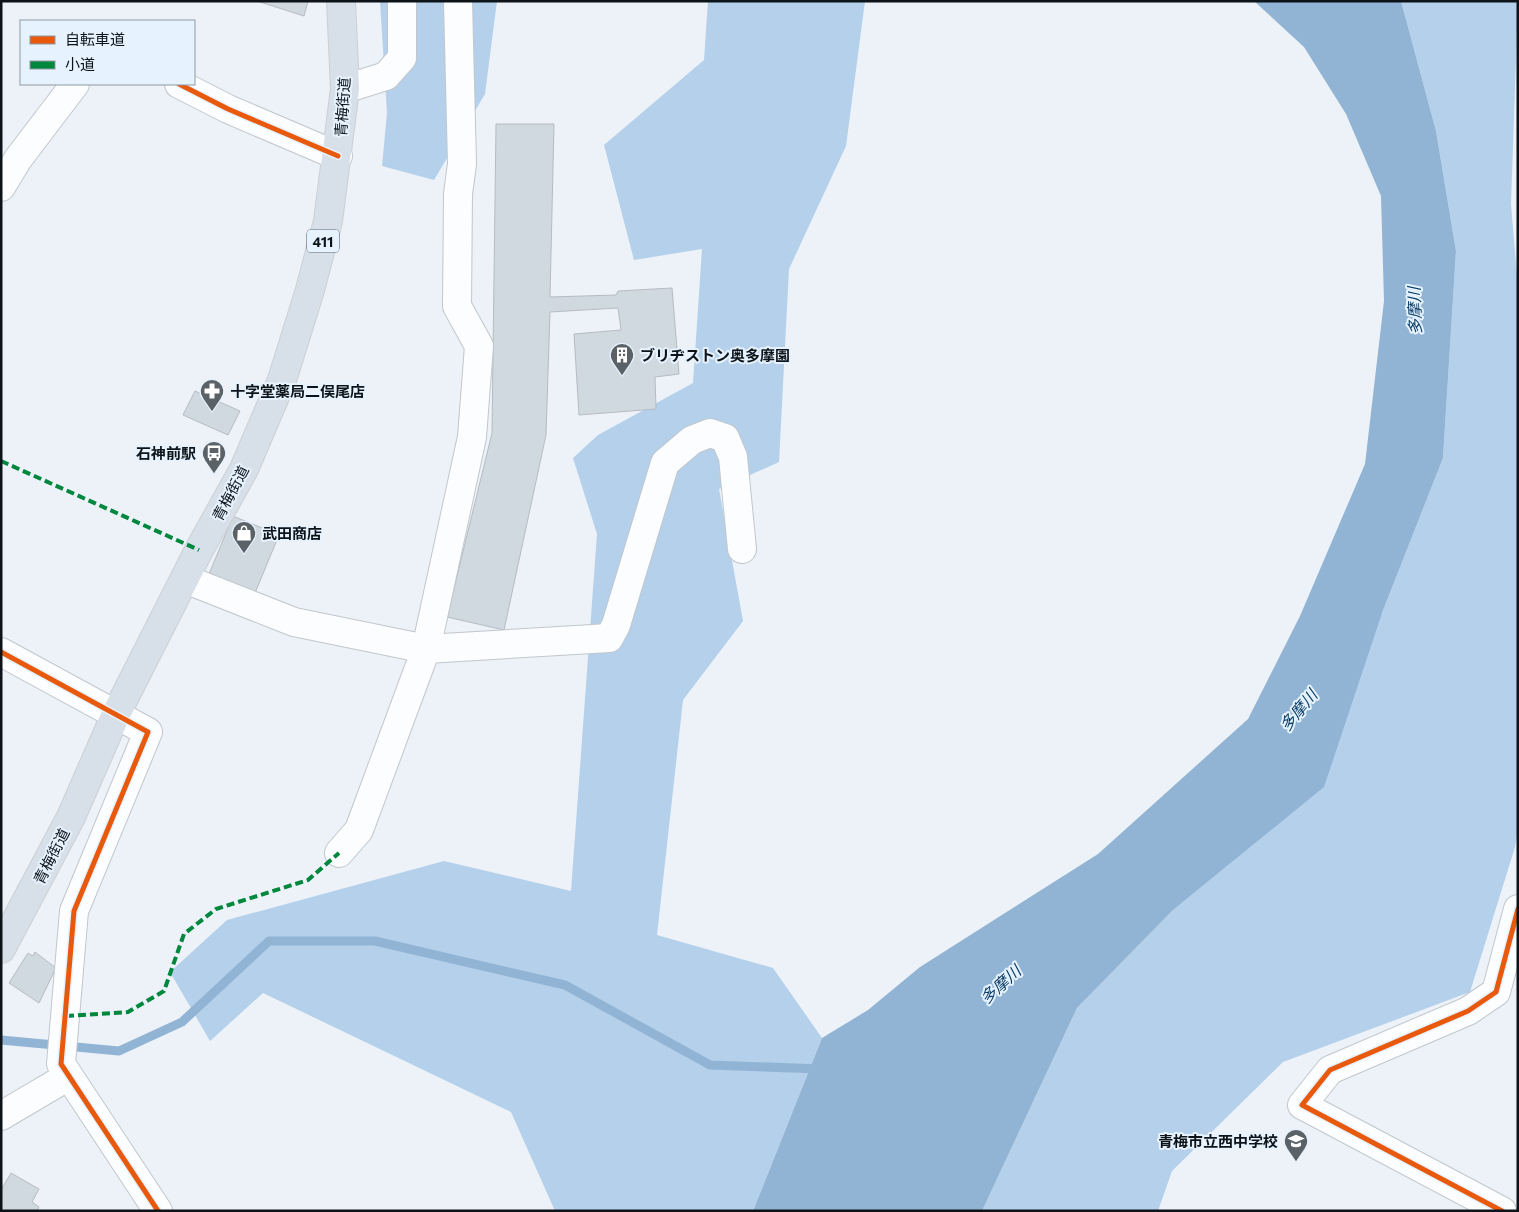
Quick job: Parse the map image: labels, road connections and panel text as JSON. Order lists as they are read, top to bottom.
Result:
{
  "streets": {
    "highway": ["青梅街道", "411"]
  },
  "water": ["多摩川"],
  "places": {
    "building": ["ブリヂストン奥多摩園"],
    "pharmacy": ["十字堂薬局二俣尾店"],
    "bus stop": ["石神前駅"],
    "shop": ["武田商店"],
    "school or university": ["青梅市立西中学校"]
  },
  "legend": ["自転車道", "小道"]
}
